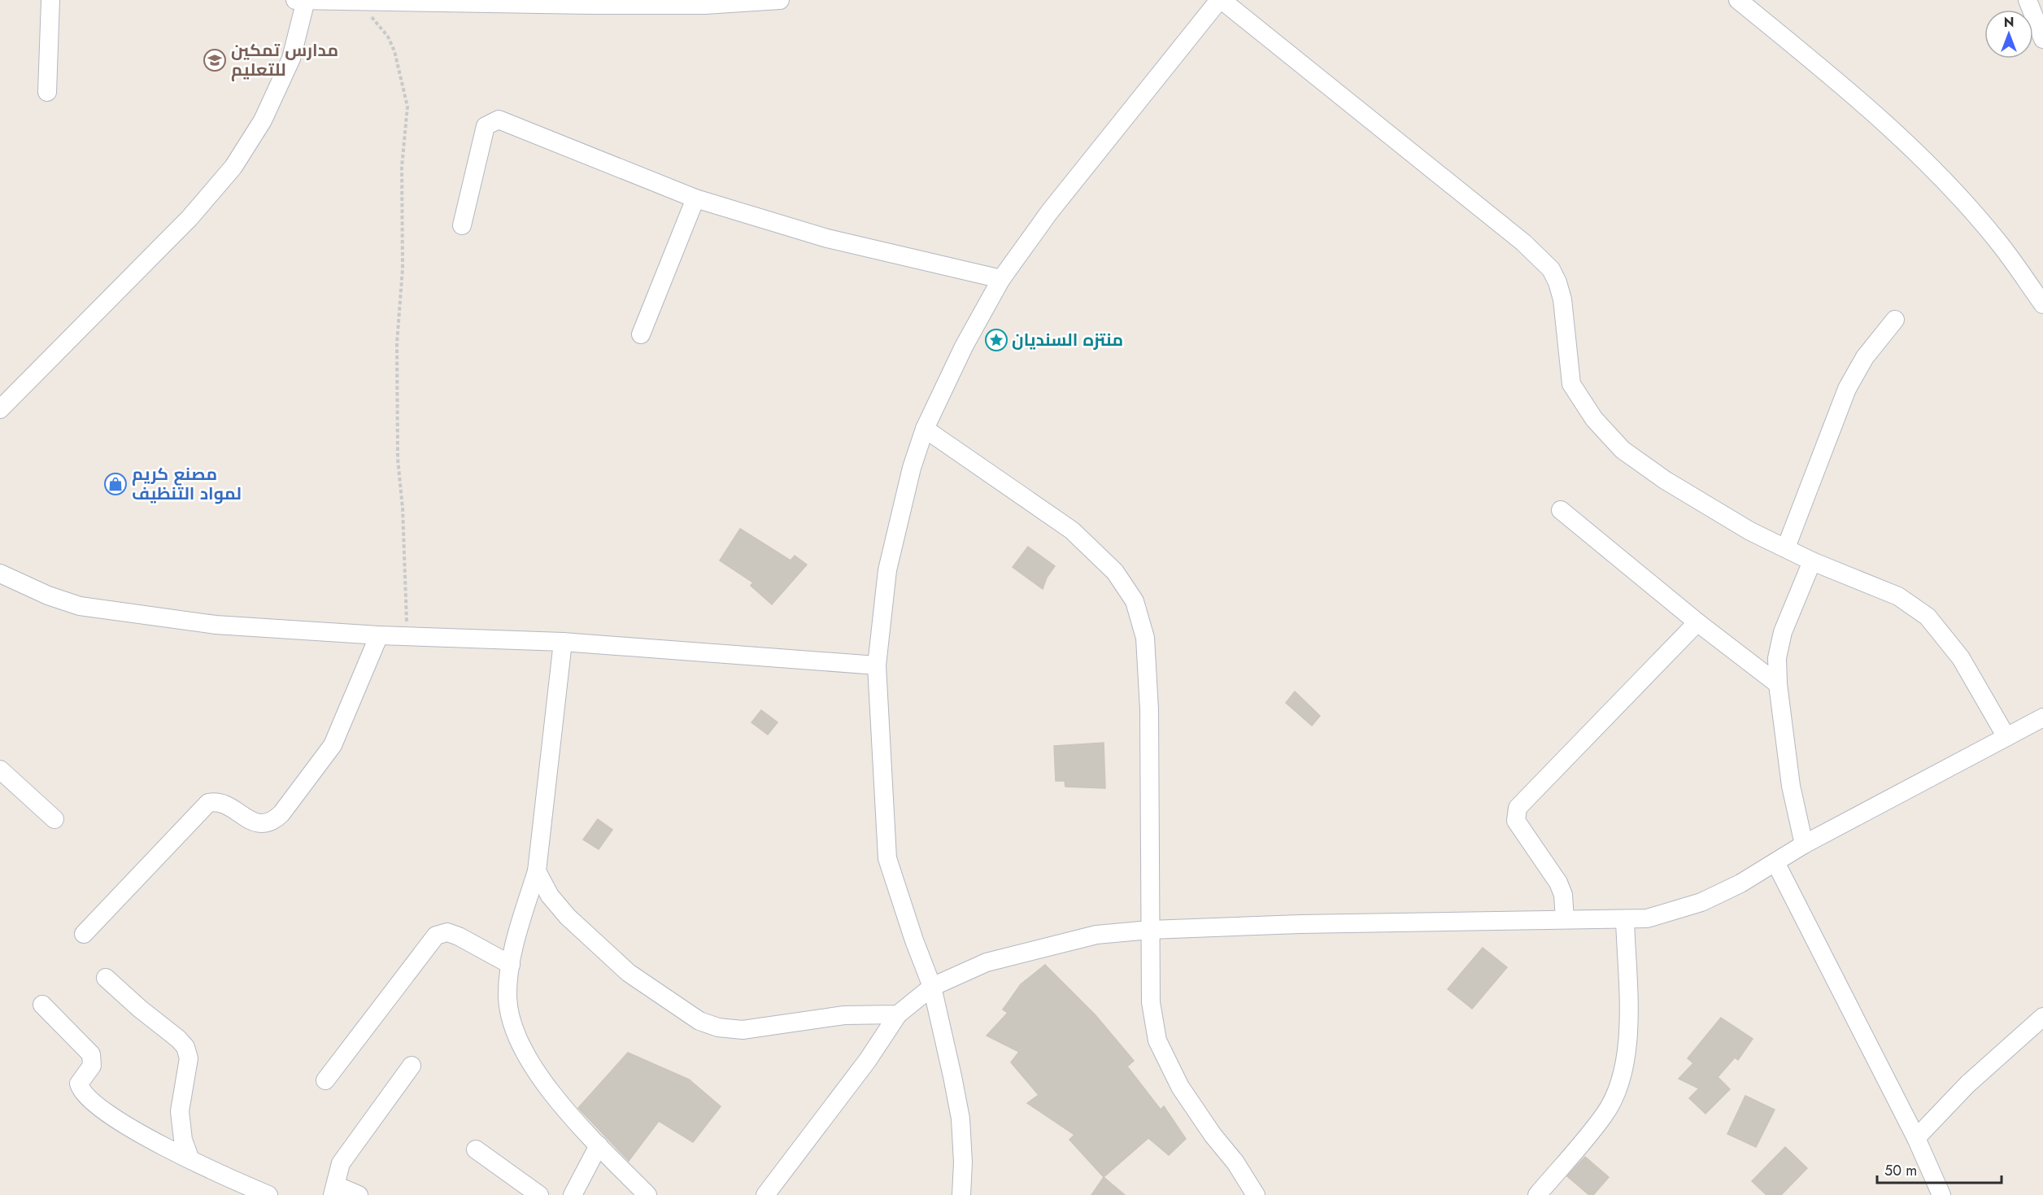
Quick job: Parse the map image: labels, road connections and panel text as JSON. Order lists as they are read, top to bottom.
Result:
{
  "places": {
    "school or university": ["مدارس تمكين للتعليم"],
    "place": ["منتزه السنديان"],
    "shop": ["مصنع كريم لمواد التنظيف"]
  },
  "scale_bar": "50 m",
  "north": "top"
}
